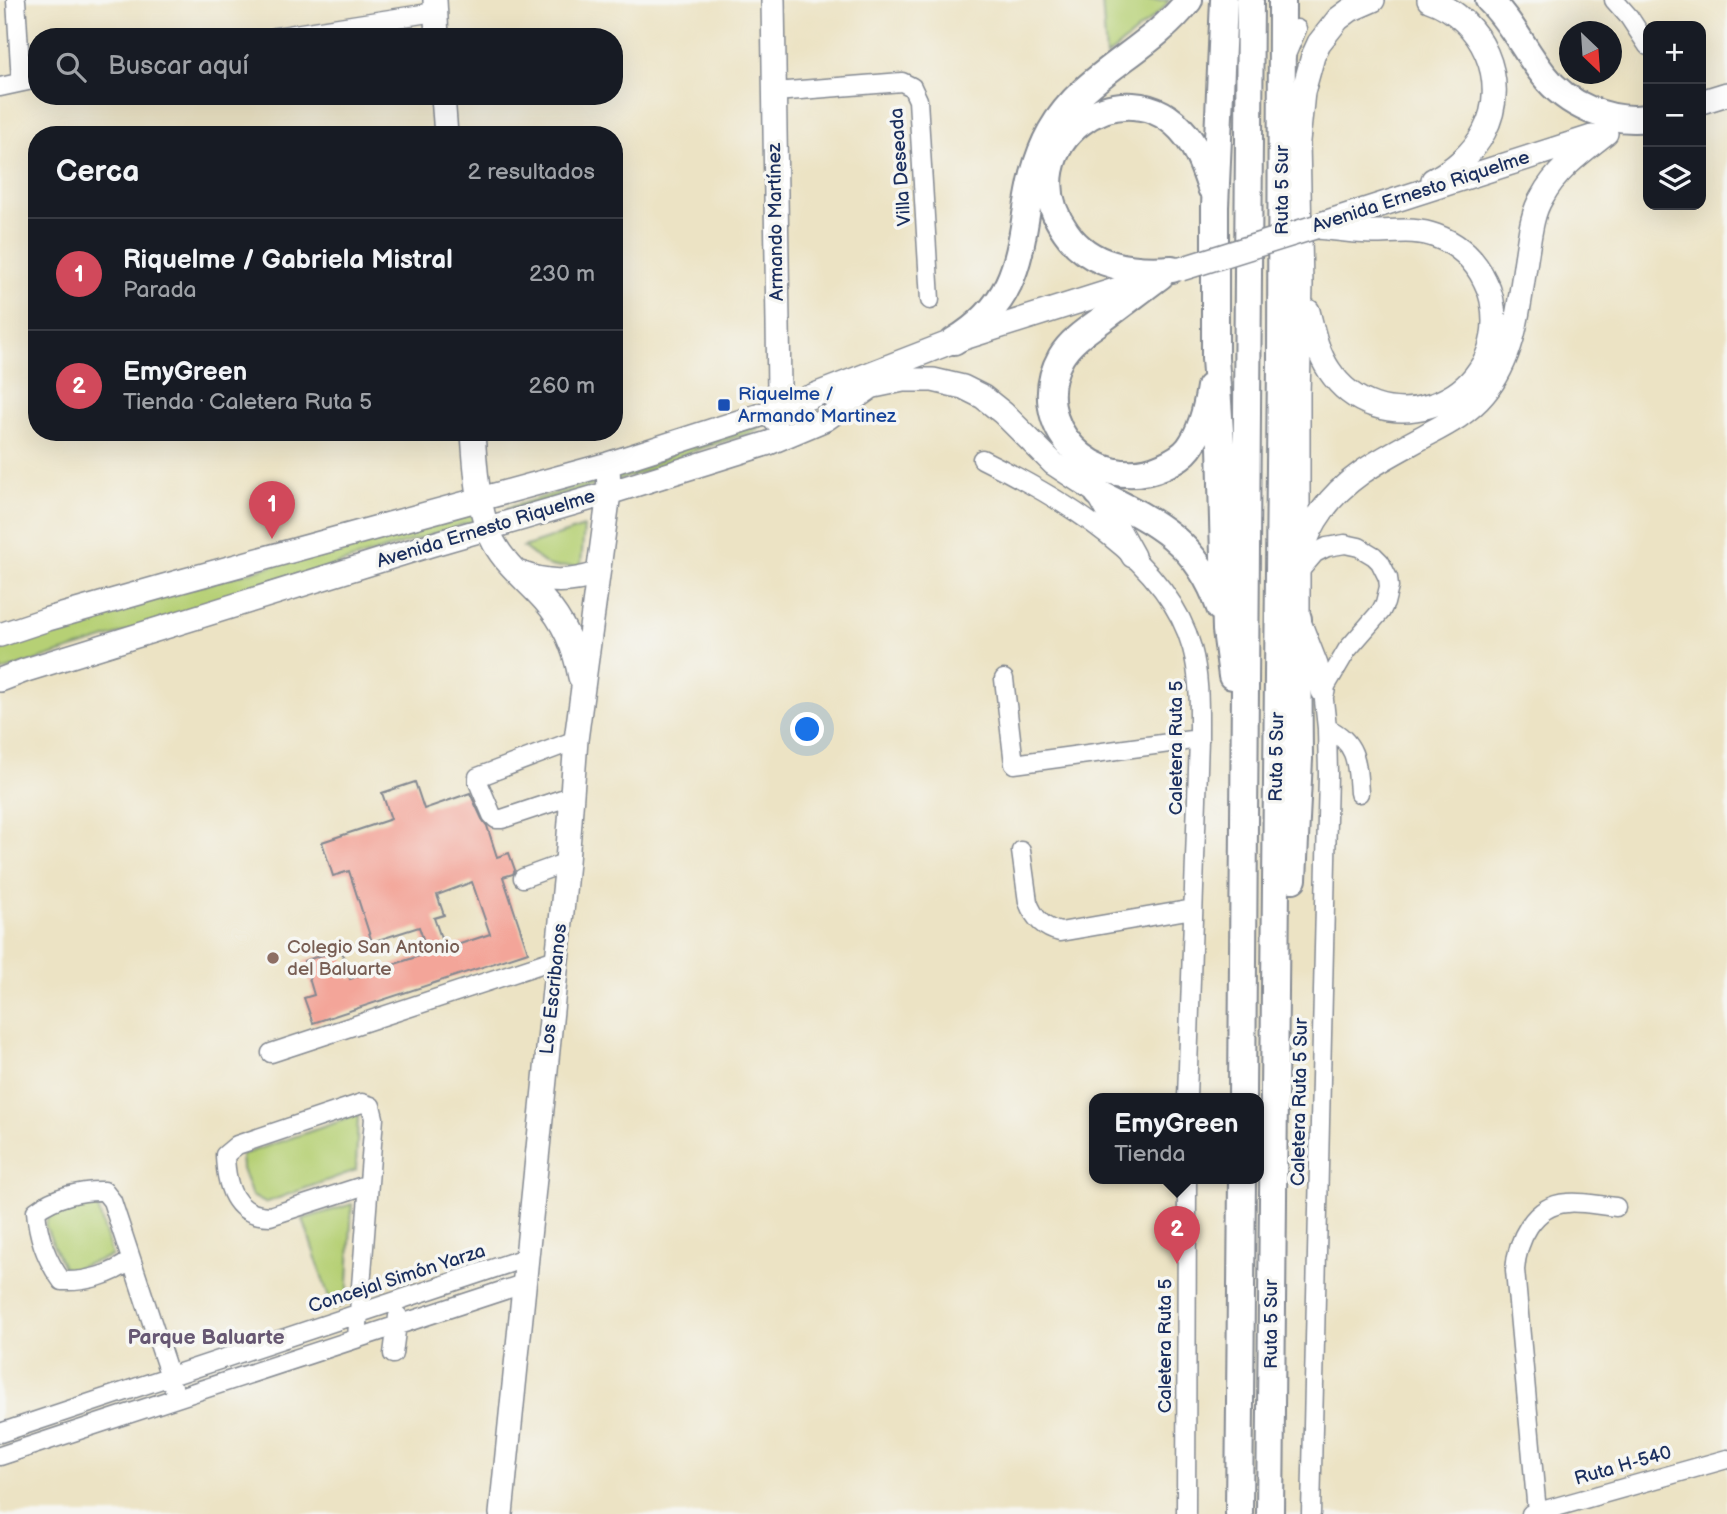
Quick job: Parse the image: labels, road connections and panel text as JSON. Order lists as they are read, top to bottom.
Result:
{
  "streets": {
    "highway": ["Ruta 5 Sur"],
    "main road": ["Avenida Ernesto Riquelme", "Armando Martínez", "Los Escribanos"],
    "street": [
      "Villa Deseada",
      "Caletera Ruta 5",
      "Caletera Ruta 5 Sur",
      "Concejal Simón Yarza",
      "Ruta H-540"
    ]
  },
  "crossings": [
    ["Villa Deseada", "Armando Martínez"],
    ["Avenida Ernesto Riquelme", "Armando Martínez"],
    ["Avenida Ernesto Riquelme", "Los Escribanos"],
    ["Los Escribanos", "Concejal Simón Yarza"]
  ],
  "districts": ["Parque Baluarte"],
  "places": {
    "transit": ["Riquelme / Armando Martinez"],
    "other": ["Colegio San Antonio del Baluarte"]
  },
  "north": "bottom right",
  "page": {
    "map_buttons": ["+", "−"],
    "search": "Buscar aquí",
    "heading": ["Cerca", "2 resultados"],
    "list": [
      {
        "mark": "1",
        "name": "Riquelme / Gabriela Mistral",
        "note": "Parada",
        "value": "230 m"
      },
      {
        "mark": "2",
        "name": "EmyGreen",
        "note": "Tienda · Caletera Ruta 5",
        "value": "260 m"
      }
    ],
    "pins": ["1", "2"],
    "popup": ["EmyGreen", "Tienda"]
  }
}
